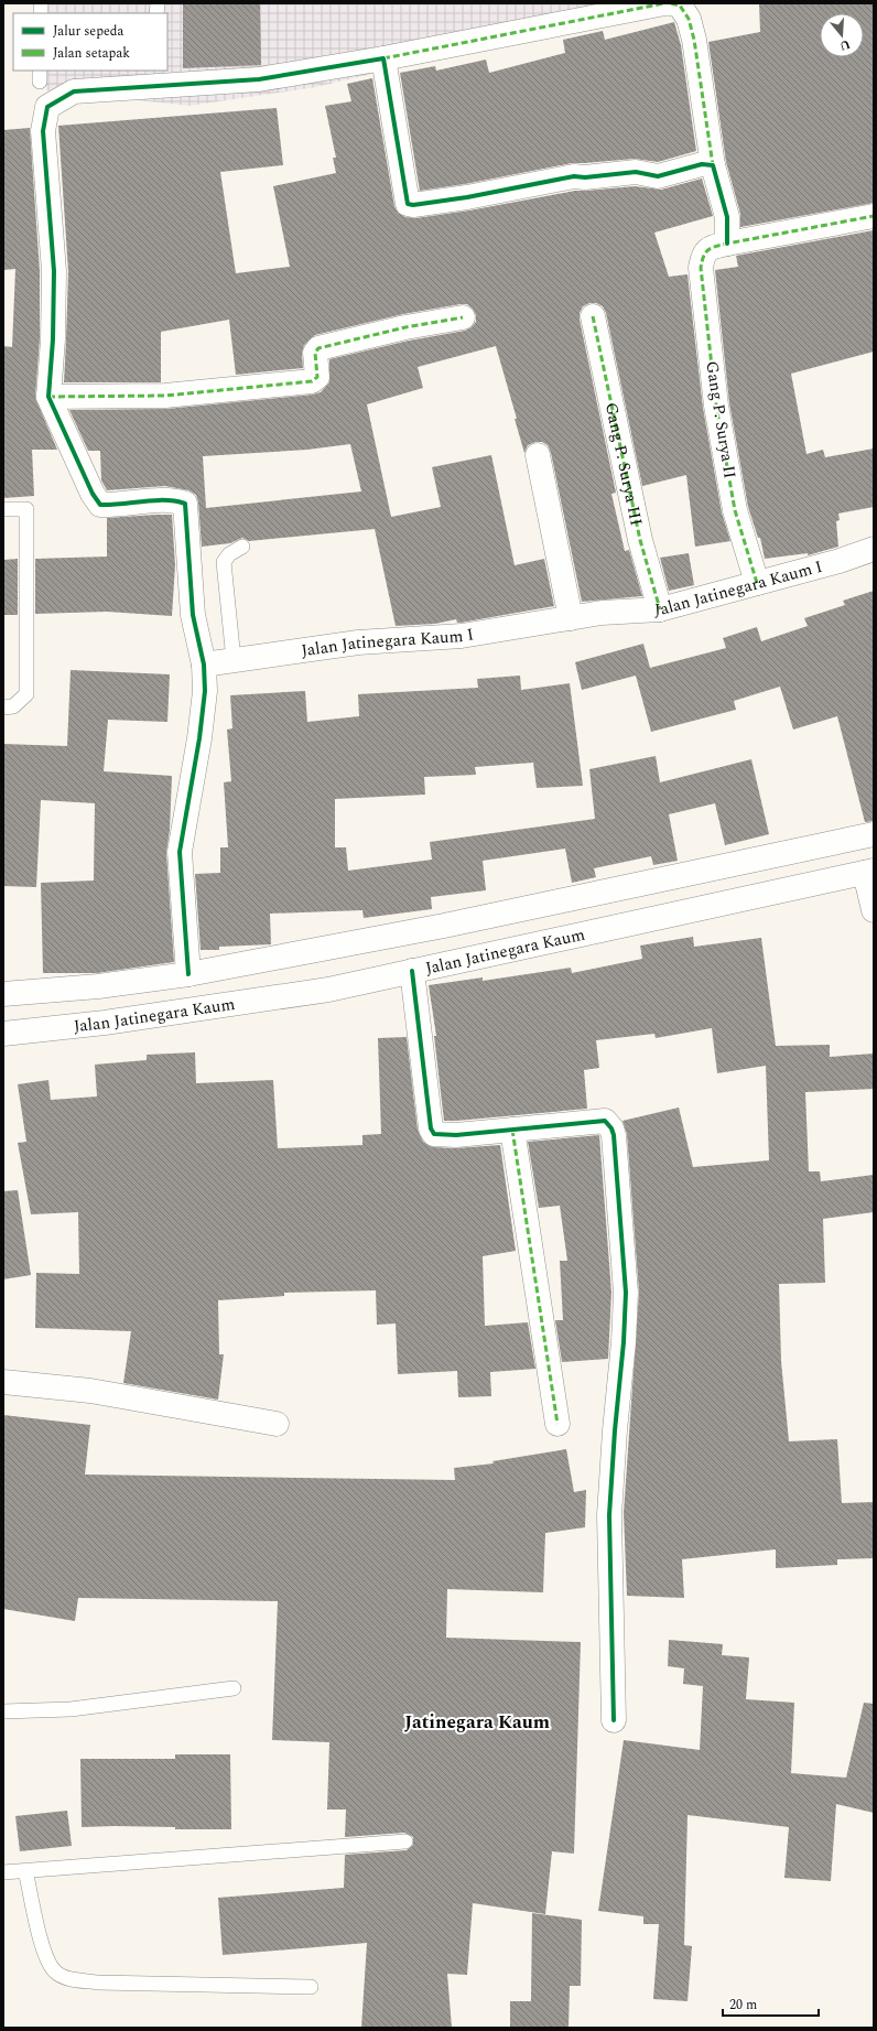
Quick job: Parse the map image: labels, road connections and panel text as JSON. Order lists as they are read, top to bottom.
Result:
{
  "streets": {
    "street": [
      "Gang P. Surya II",
      "Gang P. Surya III",
      "Jalan Jatinegara Kaum I",
      "Jalan Jatinegara Kaum"
    ]
  },
  "crossings": [
    ["Gang P. Surya II", "Jalan Jatinegara Kaum I"],
    ["Gang P. Surya III", "Jalan Jatinegara Kaum I"]
  ],
  "districts": ["Jatinegara Kaum"],
  "legend": ["Jalur sepeda", "Jalan setapak"],
  "scale_bar": "20 m",
  "north": "bottom"
}
